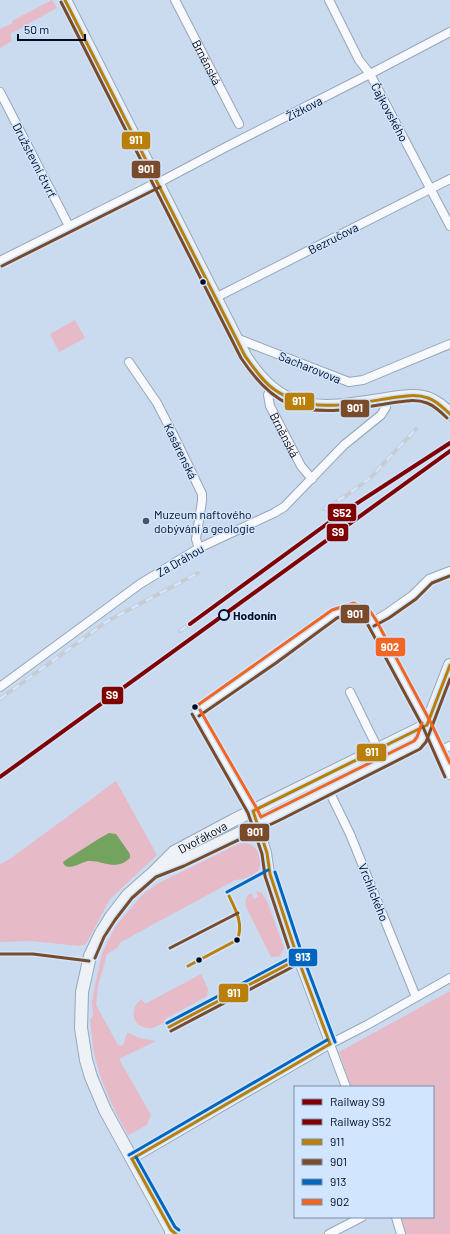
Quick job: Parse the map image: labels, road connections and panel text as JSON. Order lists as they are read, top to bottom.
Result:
{
  "streets": {
    "main road": ["Brněnská", "Dvořákova"],
    "street": [
      "Žižkova",
      "Čajkovského",
      "Družstevní čtvrť",
      "Bezručova",
      "Sacharovova",
      "Kasárenská",
      "Za Dráhou",
      "Vrchlického"
    ]
  },
  "crossings": [
    ["Brněnská", "Žižkova"],
    ["Brněnská", "Bezručova"],
    ["Brněnská", "Sacharovova"],
    ["Brněnská", "Za Dráhou"],
    ["Žižkova", "Čajkovského"],
    ["Čajkovského", "Bezručova"],
    ["Kasárenská", "Za Dráhou"],
    ["Dvořákova", "Vrchlického"]
  ],
  "places": ["Muzeum naftového dobývání a geologie", "Hodonín"],
  "lines": [
    "transit line 911",
    "transit line 901",
    "rail line S52",
    "rail line S9",
    "transit line 902",
    "transit line 913"
  ],
  "legend": [
    "Railway S9",
    "Railway S52",
    "911",
    "901",
    "913",
    "902"
  ],
  "scale_bar": "50 m"
}
